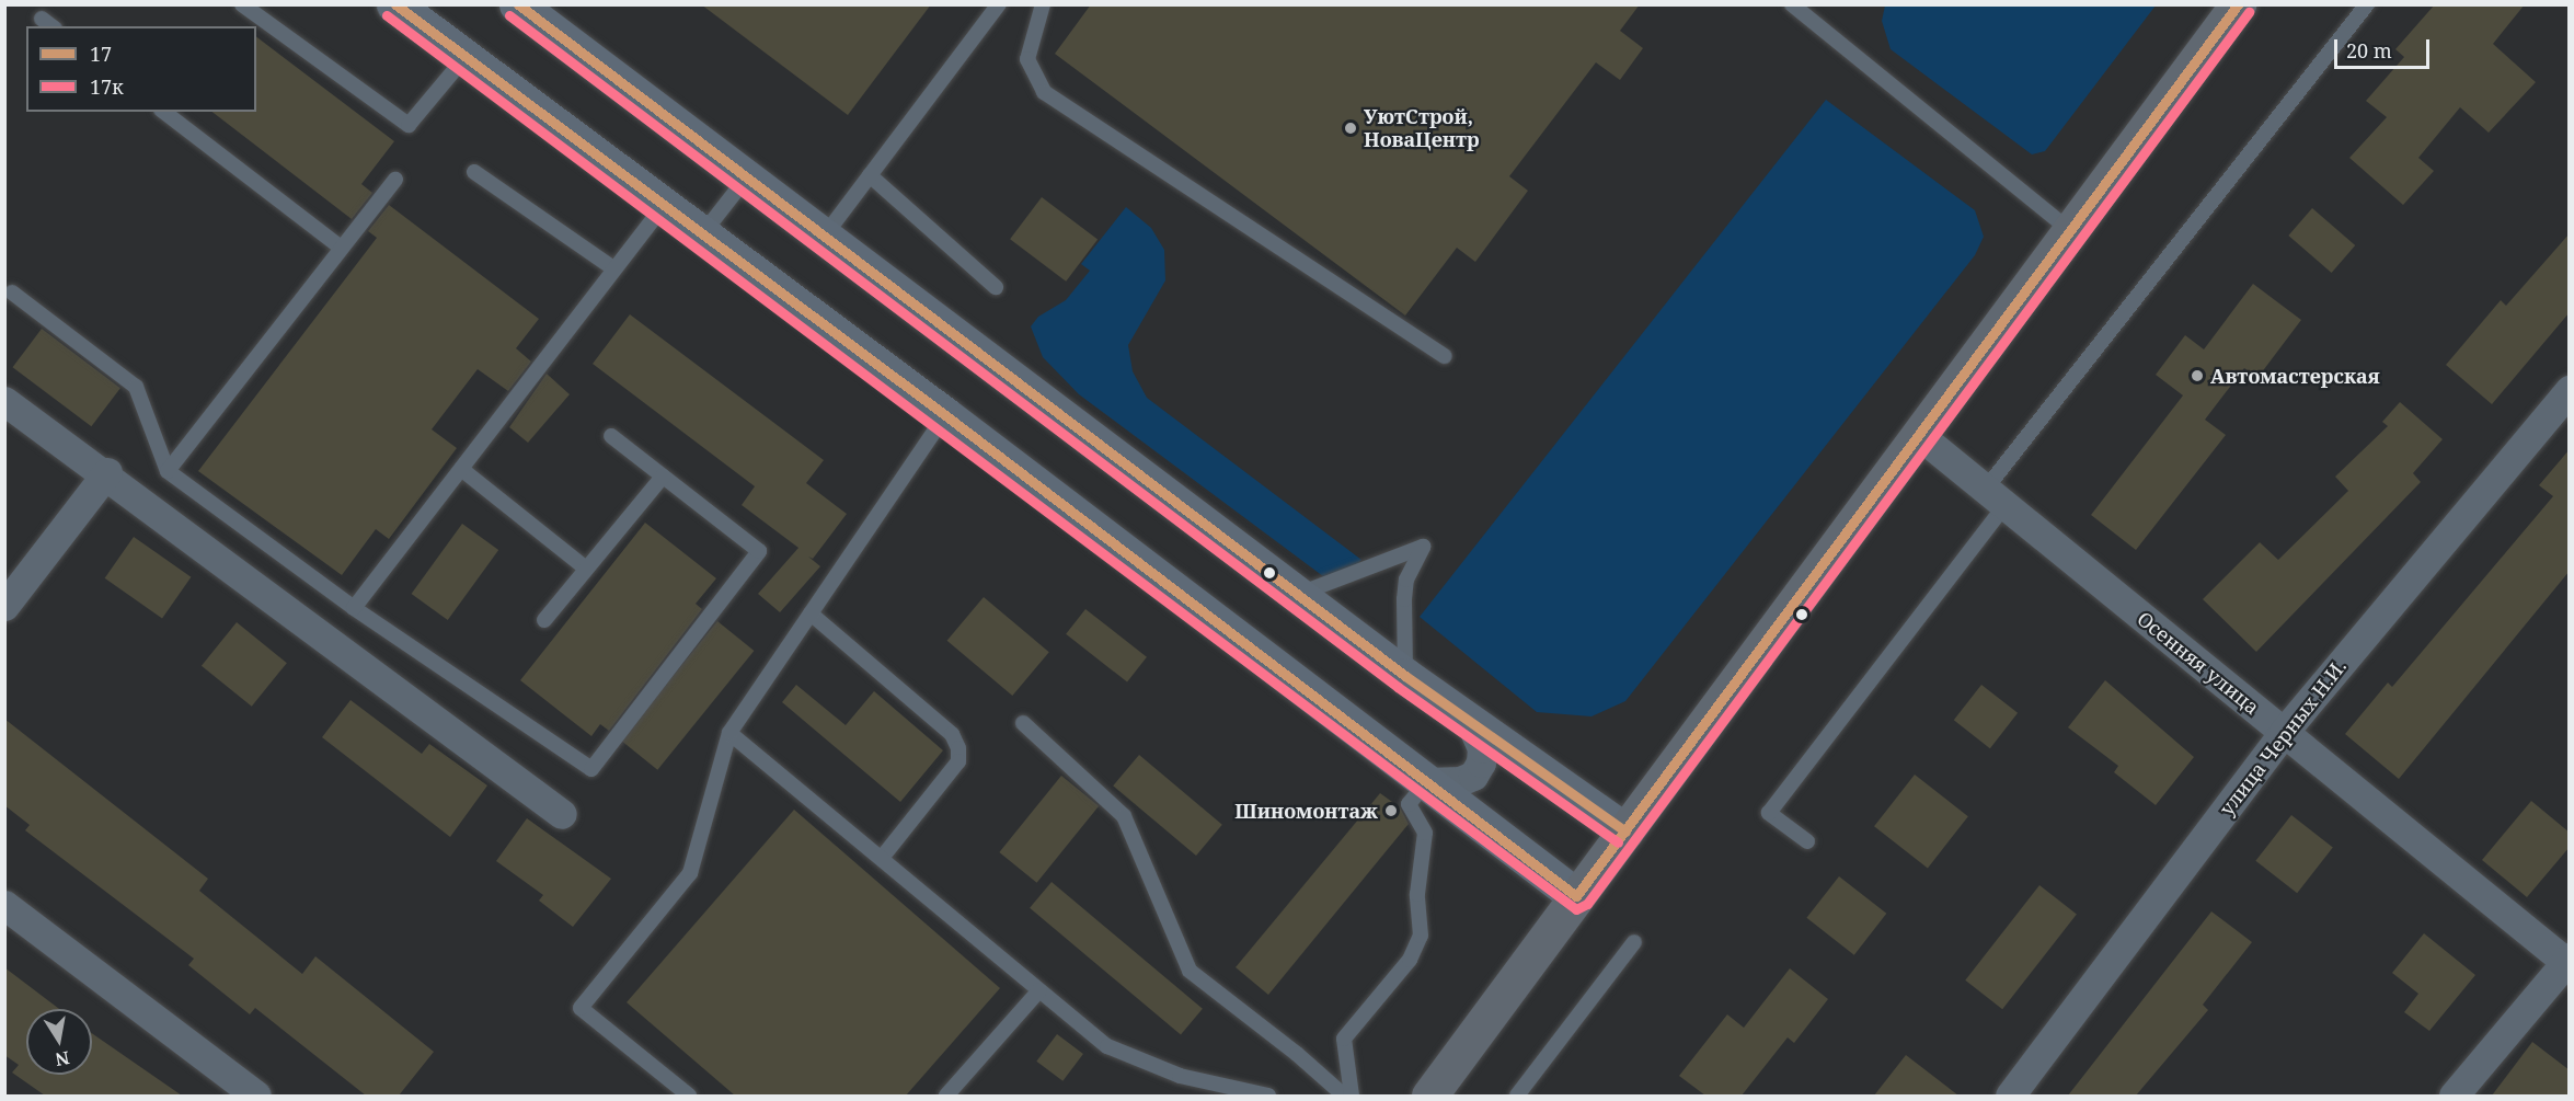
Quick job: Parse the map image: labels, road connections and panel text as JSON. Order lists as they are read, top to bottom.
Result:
{
  "streets": {
    "street": ["Осенняя улица", "улица Черных Н.И."]
  },
  "crossings": [
    ["Осенняя улица", "улица Черных Н.И."]
  ],
  "places": ["УютСтрой, НоваЦентр", "Автомастерская", "Шиномонтаж"],
  "lines": ["transit line 17", "transit line 17к"],
  "legend": ["17", "17к"],
  "scale_bar": "20 m",
  "north": "bottom"
}
